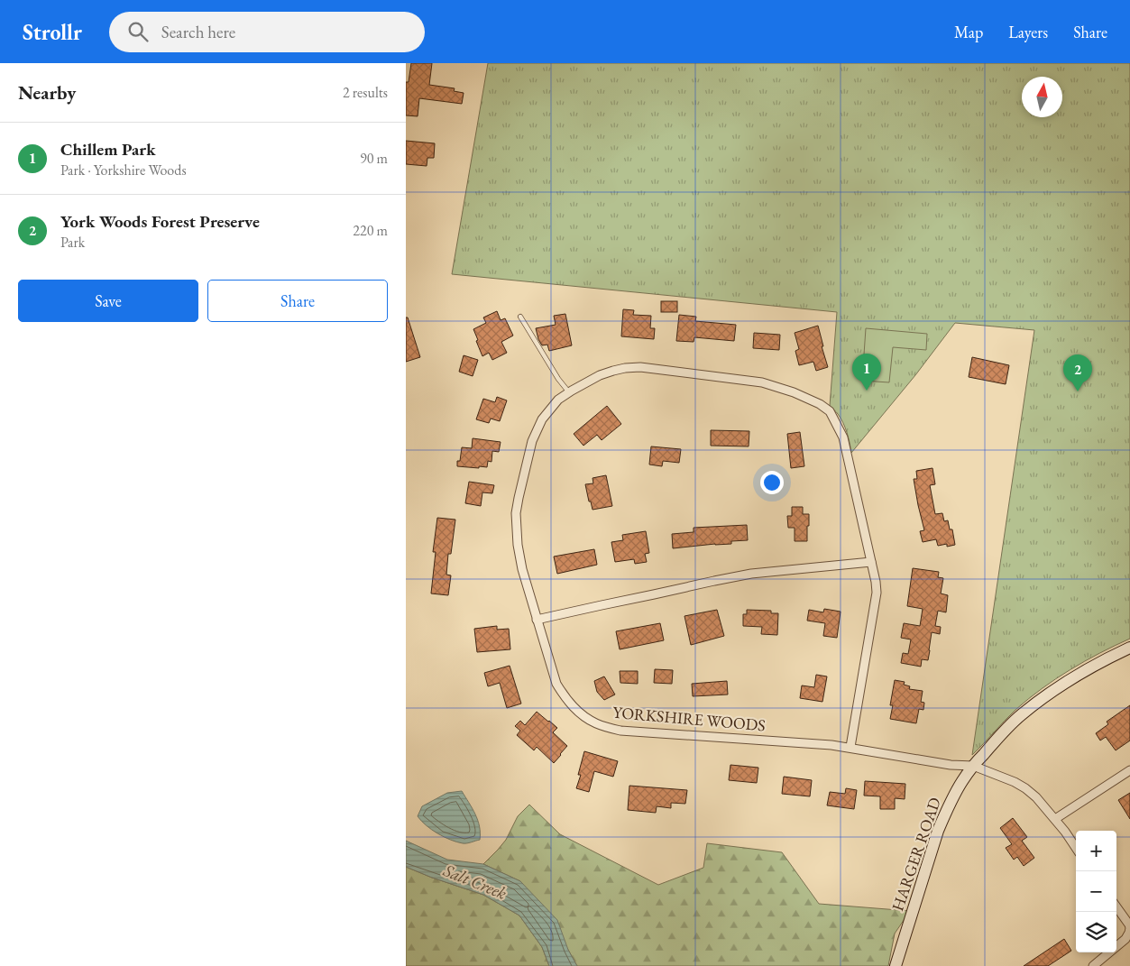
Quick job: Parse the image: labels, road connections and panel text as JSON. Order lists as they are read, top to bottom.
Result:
{
  "streets": {
    "street": ["YORKSHIRE WOODS", "HARGER ROAD"]
  },
  "crossings": [
    ["YORKSHIRE WOODS", "HARGER ROAD"]
  ],
  "water": ["Salt Creek"],
  "north": "top",
  "page": {
    "header": "Strollr",
    "search": "Search here",
    "nav": ["Map", "Layers", "Share"],
    "heading": ["Nearby", "2 results"],
    "list": [
      {
        "mark": "1",
        "name": "Chillem Park",
        "note": "Park · Yorkshire Woods",
        "value": "90 m"
      },
      {
        "mark": "2",
        "name": "York Woods Forest Preserve",
        "note": "Park",
        "value": "220 m"
      }
    ],
    "buttons": ["Save", "Share"],
    "pins": ["1", "2"],
    "map_buttons": ["+", "−"]
  }
}
